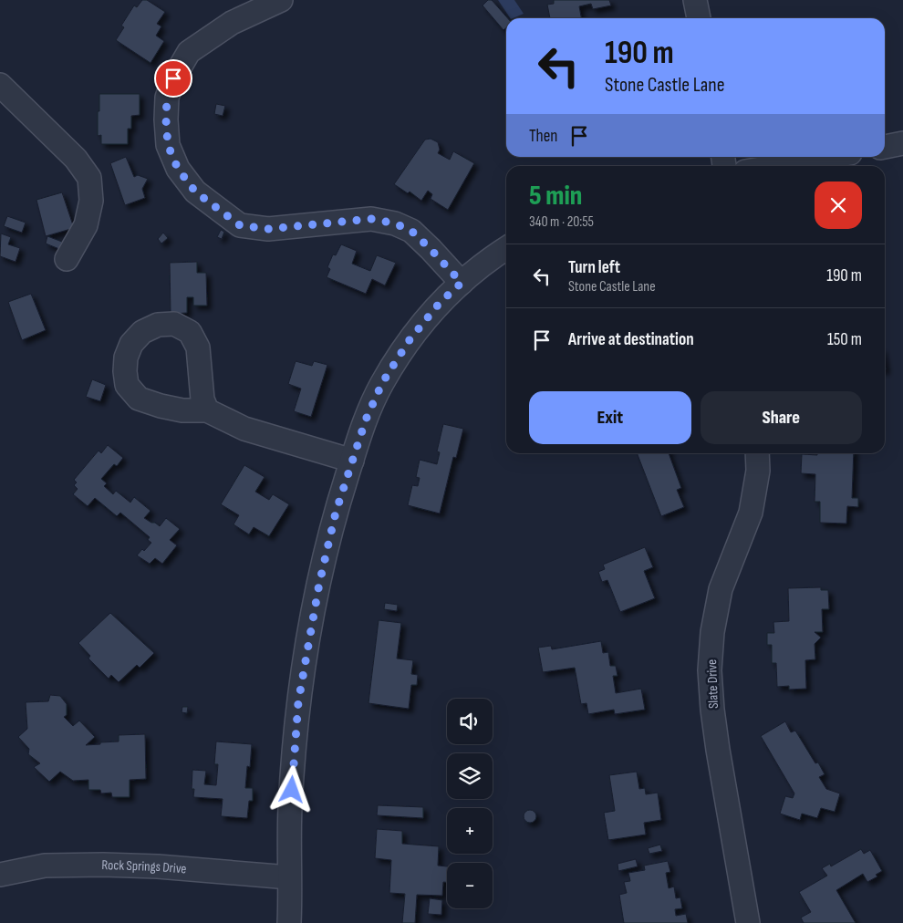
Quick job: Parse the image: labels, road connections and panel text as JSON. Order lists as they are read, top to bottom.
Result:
{
  "streets": {
    "street": ["Slate Drive", "Rock Springs Drive"]
  },
  "page": {
    "turn": ["190 m", "Stone Castle Lane"],
    "then": "Then",
    "heading": ["5 min", "340 m · 20:55"],
    "list": [
      {
        "name": "Turn left",
        "note": "Stone Castle Lane",
        "value": "190 m"
      },
      {
        "name": "Arrive at destination",
        "value": "150 m"
      }
    ],
    "buttons": ["Exit", "Share"],
    "map_buttons": ["+", "−"]
  }
}
